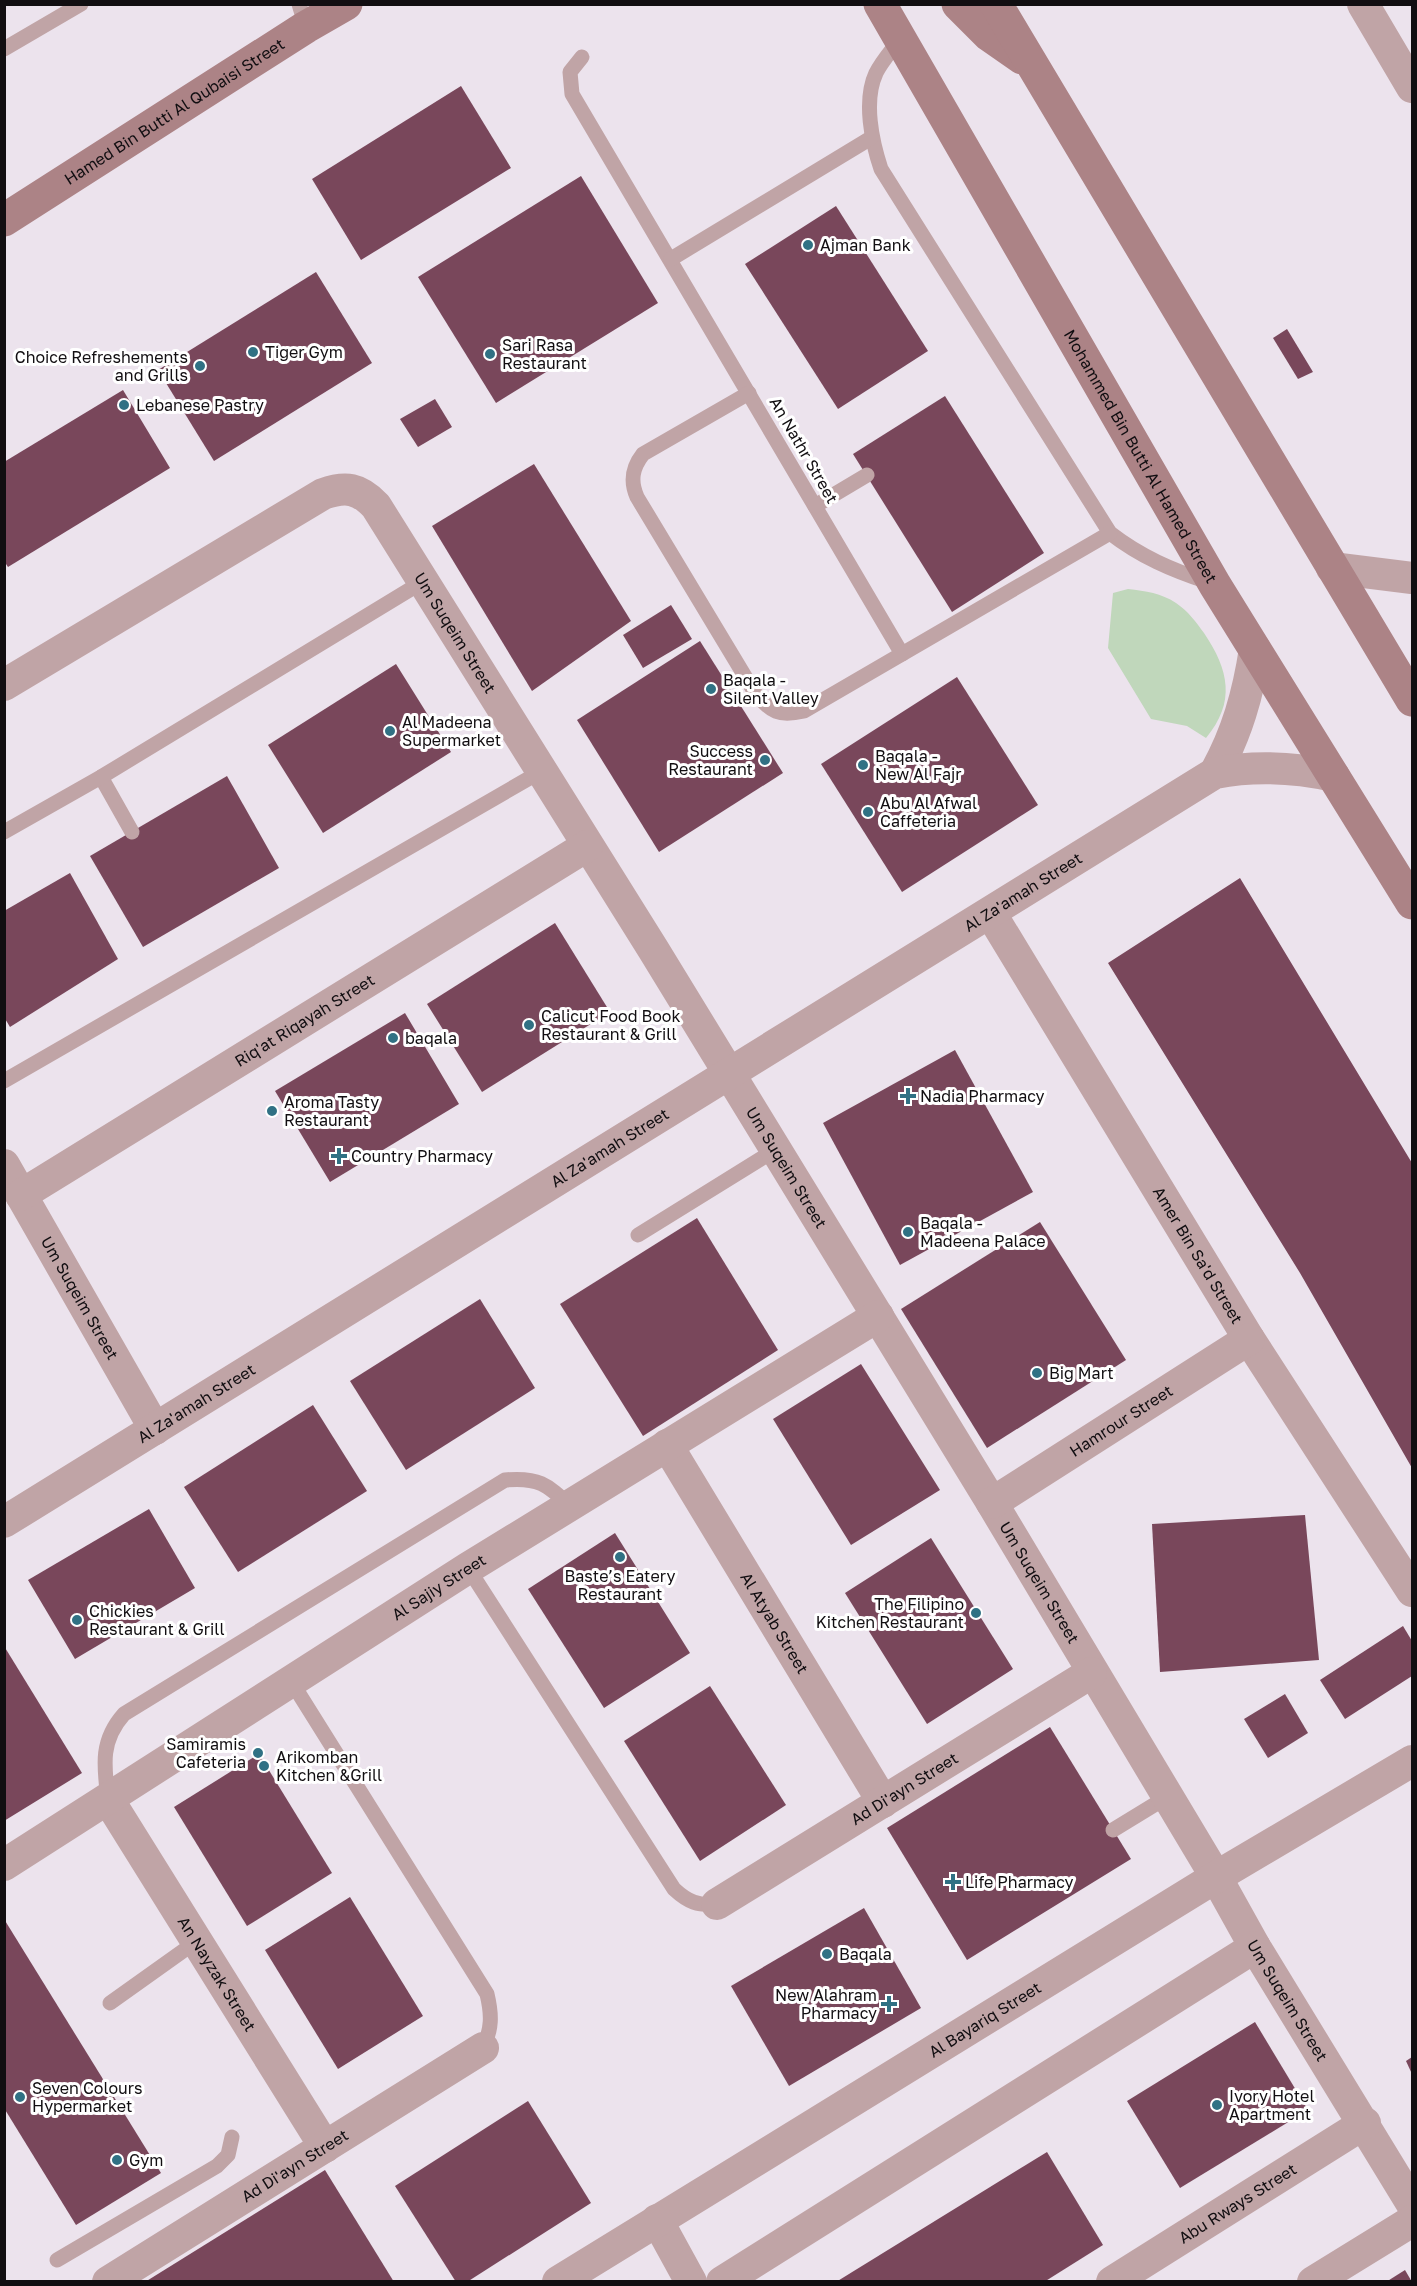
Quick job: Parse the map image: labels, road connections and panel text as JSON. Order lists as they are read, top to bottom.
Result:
{
  "streets": {
    "street": [
      "Hamed Bin Butti Al Qubaisi Street",
      "Mohammed Bin Butti Al Hamed Street",
      "Um Suqeim Street",
      "Al Za'amah Street",
      "Riq'at Riqayah Street",
      "Amer Bin Sa'd Street",
      "Hamrour Street",
      "Al Sajiy Street",
      "Al Atyab Street",
      "Ad Di'ayn Street",
      "An Nayzak Street",
      "Al Bayariq Street",
      "Abu Rways Street"
    ],
    "lane": ["An Nathr Street"]
  },
  "crossings": [
    ["Mohammed Bin Butti Al Hamed Street", "Al Za'amah Street"],
    ["Um Suqeim Street", "Al Za'amah Street"],
    ["Um Suqeim Street", "Riq'at Riqayah Street"],
    ["Um Suqeim Street", "Hamrour Street"],
    ["Um Suqeim Street", "Al Sajiy Street"],
    ["Um Suqeim Street", "Ad Di'ayn Street"],
    ["Um Suqeim Street", "Al Bayariq Street"],
    ["Um Suqeim Street", "Abu Rways Street"],
    ["Al Za'amah Street", "Amer Bin Sa'd Street"],
    ["Amer Bin Sa'd Street", "Hamrour Street"],
    ["Al Sajiy Street", "Al Atyab Street"],
    ["Al Sajiy Street", "An Nayzak Street"],
    ["Al Atyab Street", "Ad Di'ayn Street"],
    ["Ad Di'ayn Street", "An Nayzak Street"]
  ],
  "places": {
    "other": [
      "Ajman Bank",
      "Tiger Gym",
      "Sari Rasa Restaurant",
      "Choice Refreshements and Grills",
      "Lebanese Pastry",
      "Baqala - Silent Valley",
      "Al Madeena Supermarket",
      "Success Restaurant",
      "Baqala - New Al Fajr",
      "Abu Al Afwal Caffeteria",
      "Calicut Food Book Restaurant & Grill",
      "baqala",
      "Aroma Tasty Restaurant",
      "Baqala - Madeena Palace",
      "Big Mart",
      "Baste’s Eatery Restaurant",
      "The Filipino Kitchen Restaurant",
      "Chickies Restaurant & Grill",
      "Samiramis Cafeteria",
      "Arikomban Kitchen &Grill",
      "Baqala",
      "Seven Colours Hypermarket",
      "Ivory Hotel Apartment",
      "Gym"
    ],
    "health": [
      "Nadia Pharmacy",
      "Country Pharmacy",
      "Life Pharmacy",
      "New Alahram Pharmacy"
    ]
  }
}
